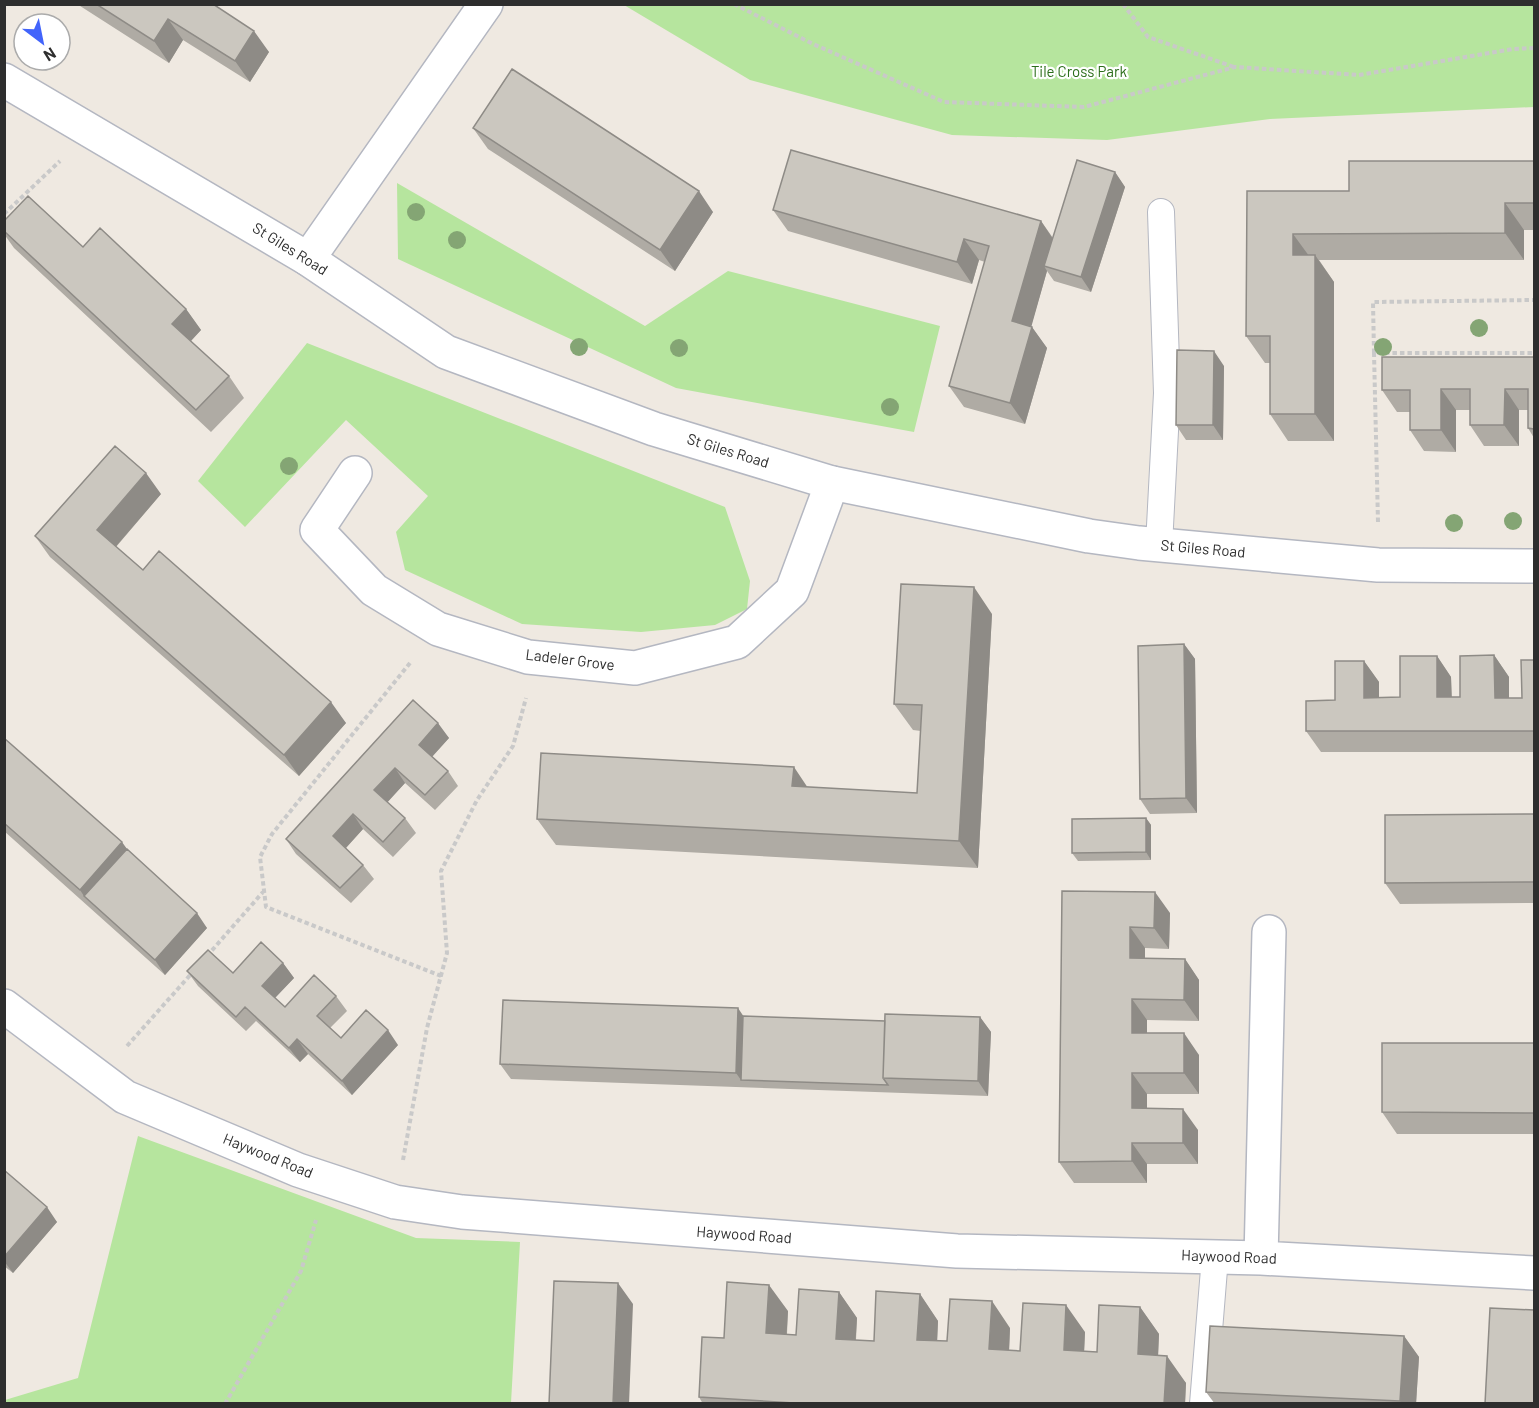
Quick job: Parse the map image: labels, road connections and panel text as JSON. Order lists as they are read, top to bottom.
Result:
{
  "streets": {
    "street": ["St Giles Road", "Ladeler Grove", "Haywood Road"]
  },
  "crossings": [
    ["St Giles Road", "Ladeler Grove"]
  ],
  "parks": ["Tile Cross Park"],
  "north": "bottom right"
}
